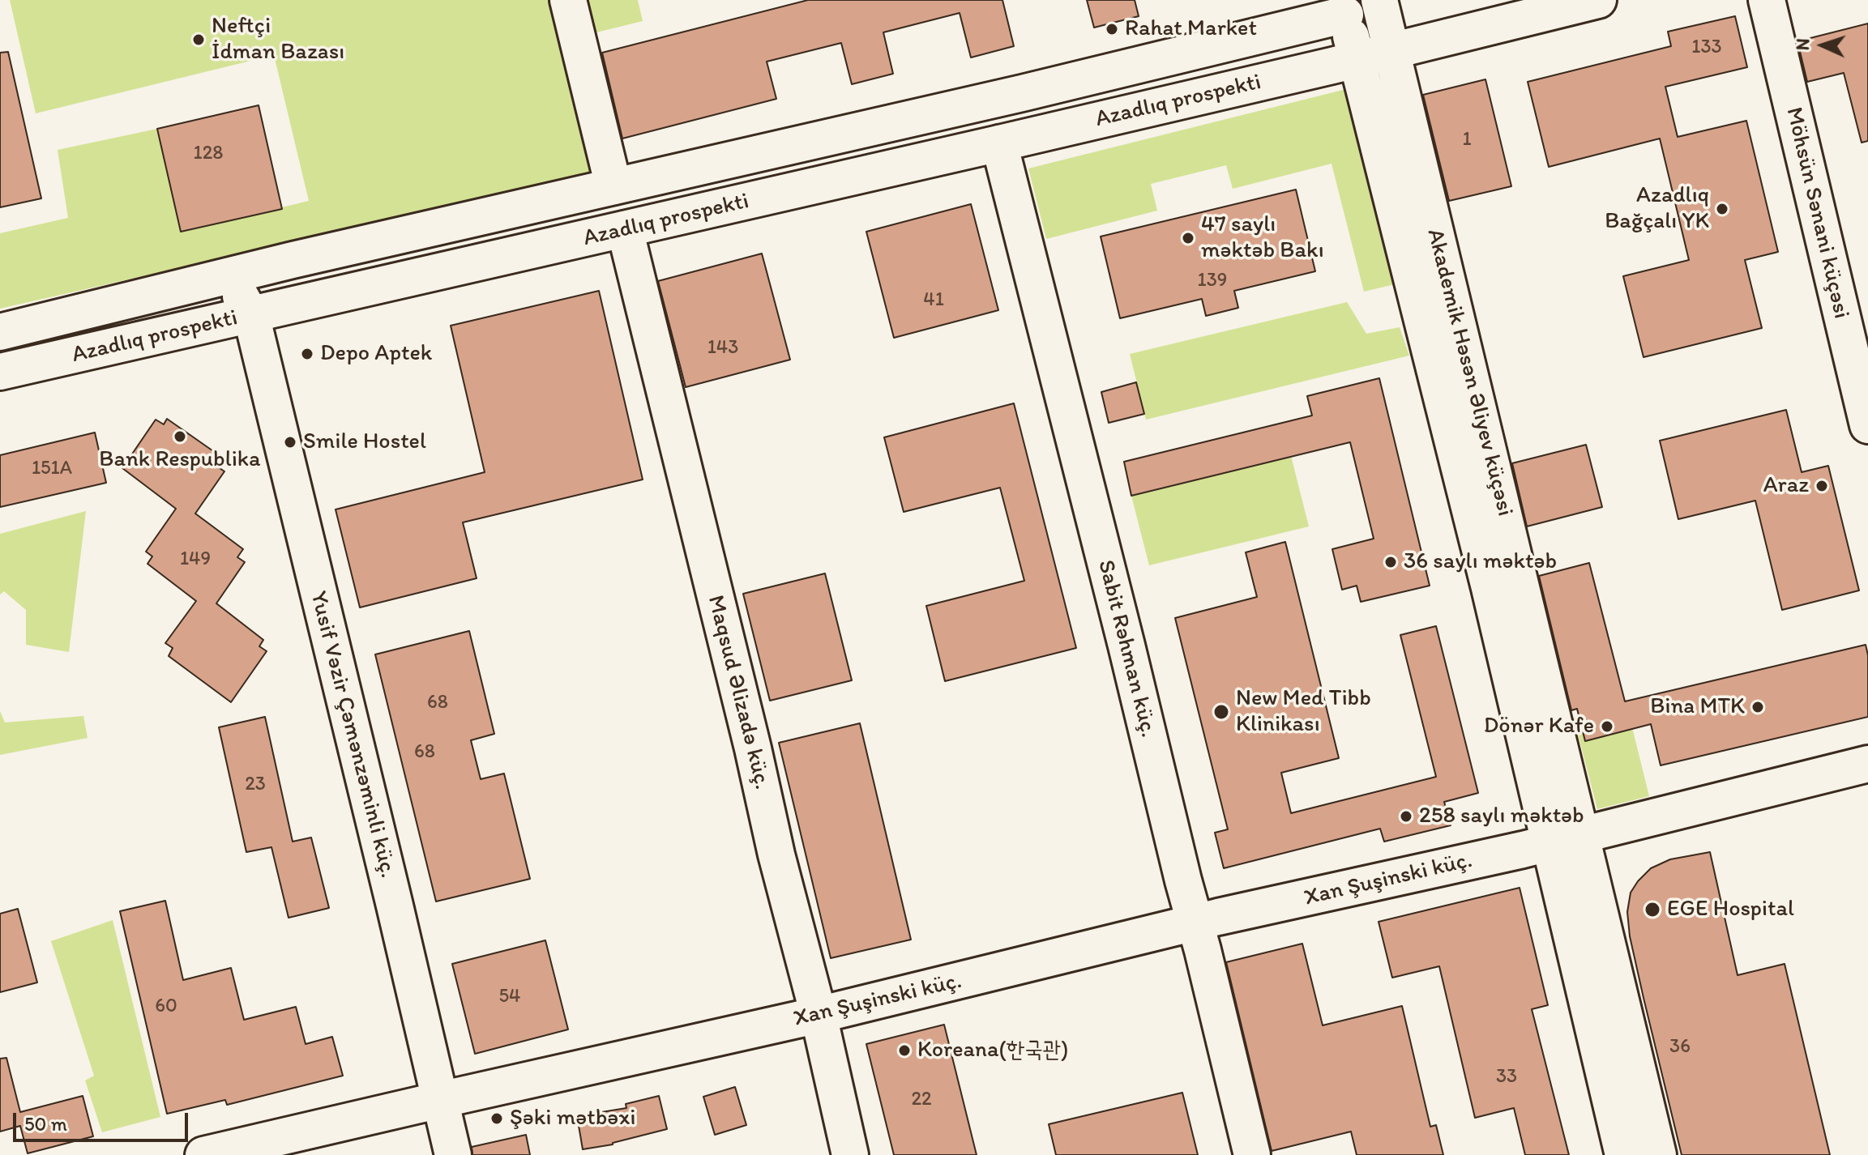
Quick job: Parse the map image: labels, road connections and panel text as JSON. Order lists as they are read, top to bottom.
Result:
{
  "streets": {
    "main road": [
      "Azadlıq prospekti",
      "Möhsün Sənani küçəsi",
      "Akademik Həsən Əliyev küçəsi",
      "Sabit Rəhman küç.",
      "Maqsud Əlizadə küç.",
      "Yusif Vəzir Çəmənzəminli küç.",
      "Xan Şuşinski küç."
    ]
  },
  "crossings": [
    ["Azadlıq prospekti", "Akademik Həsən Əliyev küçəsi"],
    ["Azadlıq prospekti", "Sabit Rəhman küç."],
    ["Azadlıq prospekti", "Maqsud Əlizadə küç."],
    ["Azadlıq prospekti", "Yusif Vəzir Çəmənzəminli küç."],
    ["Akademik Həsən Əliyev küçəsi", "Xan Şuşinski küç."],
    ["Sabit Rəhman küç.", "Xan Şuşinski küç."],
    ["Maqsud Əlizadə küç.", "Xan Şuşinski küç."],
    ["Yusif Vəzir Çəmənzəminli küç.", "Xan Şuşinski küç."]
  ],
  "places": [
    "Rahat Market",
    "Neftçi İdman Bazası",
    "Azadlıq Bağçalı YK",
    "47 saylı məktəb Bakı",
    "Depo Aptek",
    "Bank Respublika",
    "Smile Hostel",
    "Araz",
    "36 saylı məktəb",
    "Bina MTK",
    "New Med Tibb Klinikası",
    "Dönər Kafe",
    "258 saylı məktəb",
    "EGE Hospital",
    "Koreana(한국관)",
    "Şəki mətbəxi"
  ],
  "house_numbers": [
    "133",
    "1",
    "128",
    "139",
    "41",
    "143",
    "151A",
    "149",
    "68",
    "68",
    "23",
    "54",
    "60",
    "36",
    "33",
    "22"
  ],
  "scale_bar": "50 m",
  "north": "left"
}
